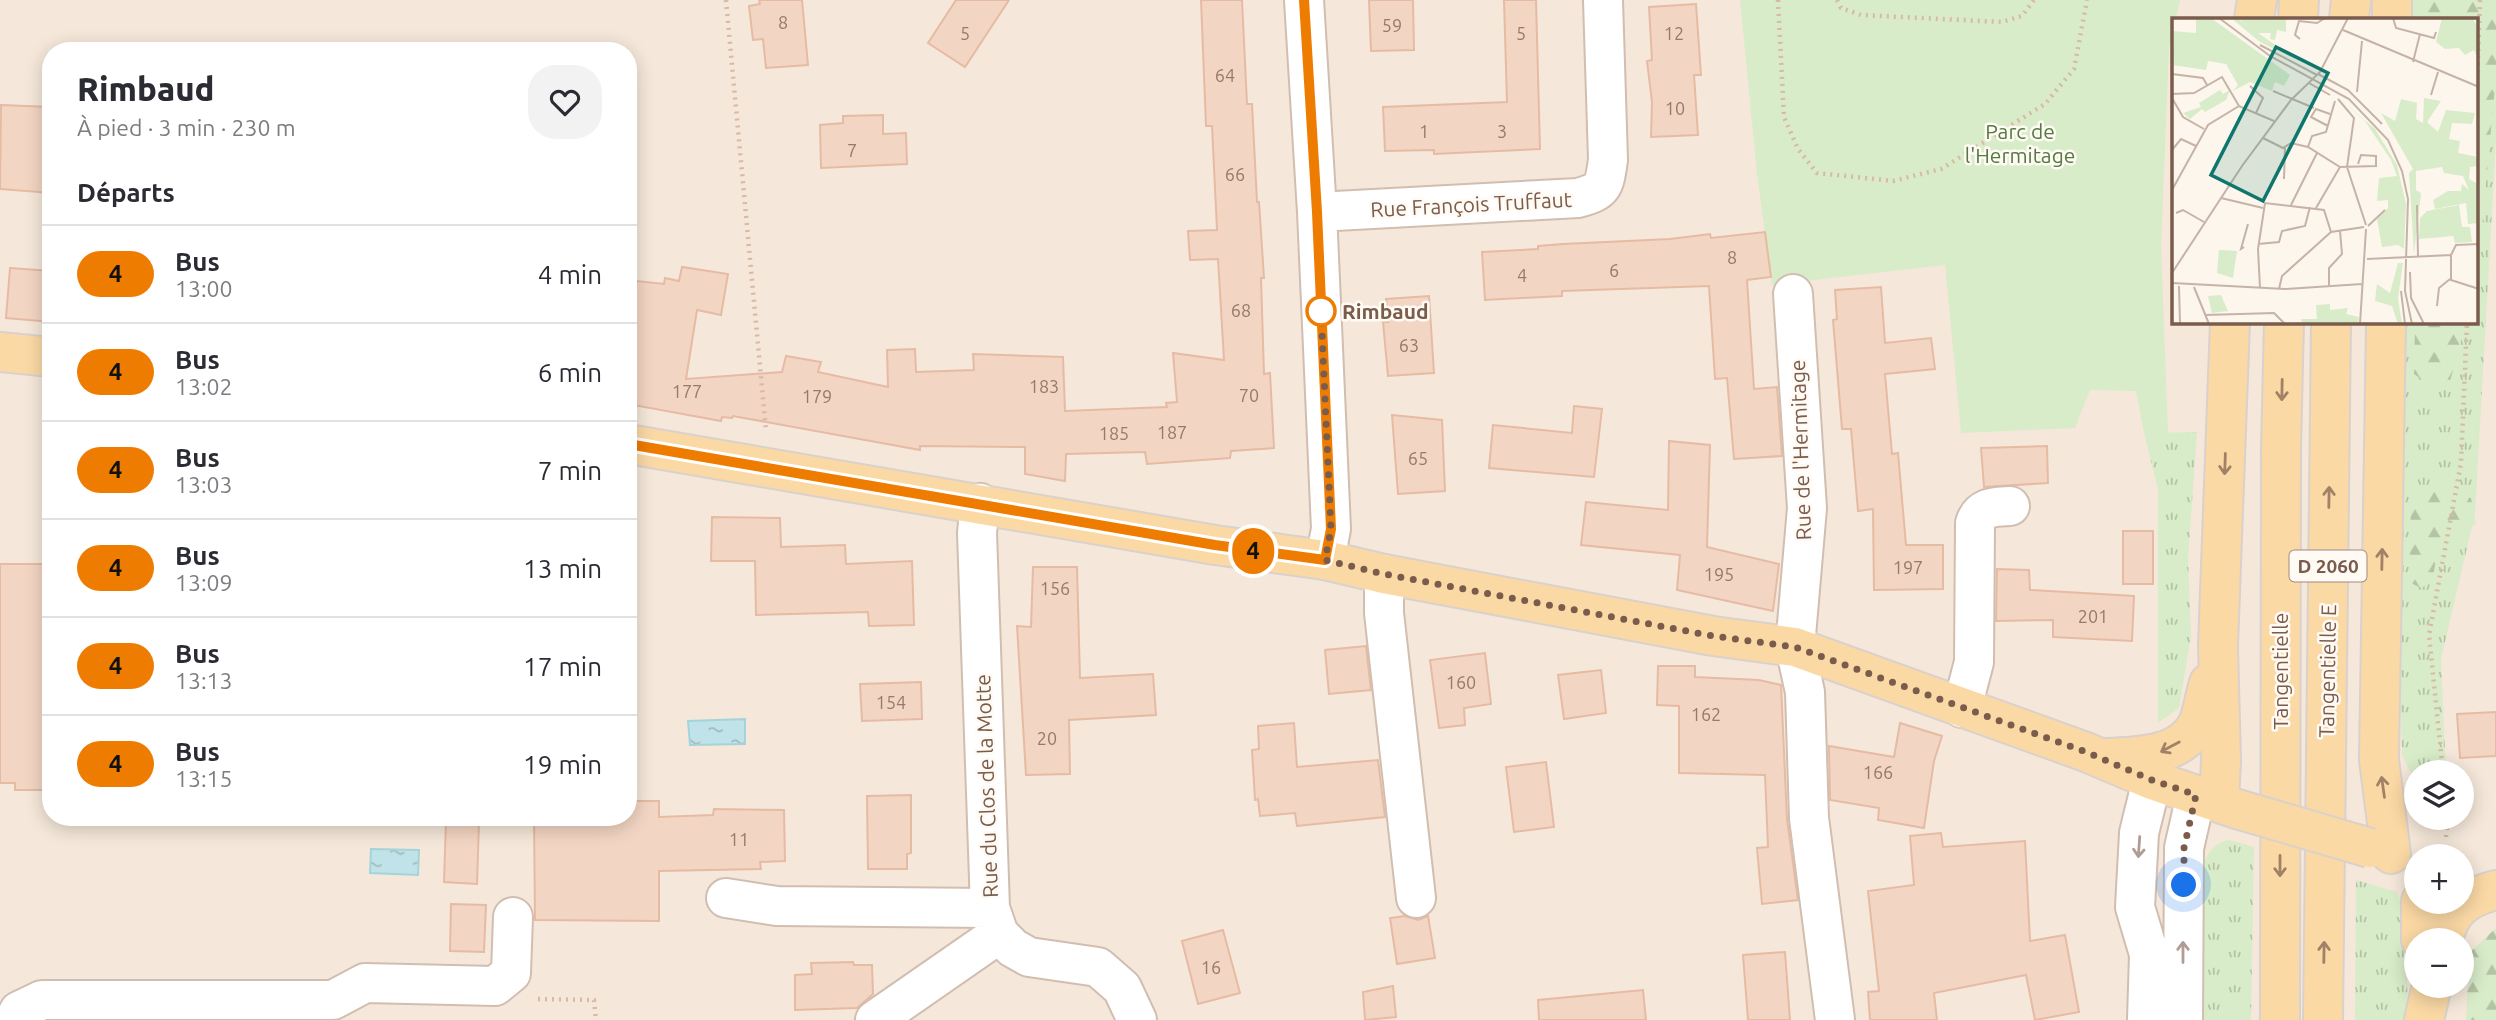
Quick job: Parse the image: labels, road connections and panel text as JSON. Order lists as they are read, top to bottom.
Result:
{
  "streets": {
    "main road": ["D 2060", "Tangentielle", "Tangentielle E"],
    "street": ["Rue François Truffaut", "Rue de l'Hermitage", "Rue du Clos de la Motte"]
  },
  "parks": ["Parc de l'Hermitage"],
  "places": ["Rimbaud"],
  "lines": ["bus line 4"],
  "house_numbers": [
    "8",
    "59",
    "5",
    "5",
    "12",
    "64",
    "10",
    "1",
    "3",
    "7",
    "66",
    "8",
    "6",
    "4",
    "68",
    "63",
    "183",
    "177",
    "70",
    "179",
    "187",
    "185",
    "65",
    "197",
    "195",
    "156",
    "201",
    "160",
    "154",
    "162",
    "20",
    "166",
    "11",
    "16"
  ],
  "page": {
    "on_map": "4",
    "heading": [
      ["Rimbaud", "À pied · 3 min · 230 m"],
      "Départs"
    ],
    "list": [
      {
        "mark": "4",
        "name": "Bus",
        "note": "13:00",
        "value": "4 min"
      },
      {
        "mark": "4",
        "name": "Bus",
        "note": "13:02",
        "value": "6 min"
      },
      {
        "mark": "4",
        "name": "Bus",
        "note": "13:03",
        "value": "7 min"
      },
      {
        "mark": "4",
        "name": "Bus",
        "note": "13:09",
        "value": "13 min"
      },
      {
        "mark": "4",
        "name": "Bus",
        "note": "13:13",
        "value": "17 min"
      },
      {
        "mark": "4",
        "name": "Bus",
        "note": "13:15",
        "value": "19 min"
      }
    ],
    "map_buttons": ["+", "−"]
  }
}
